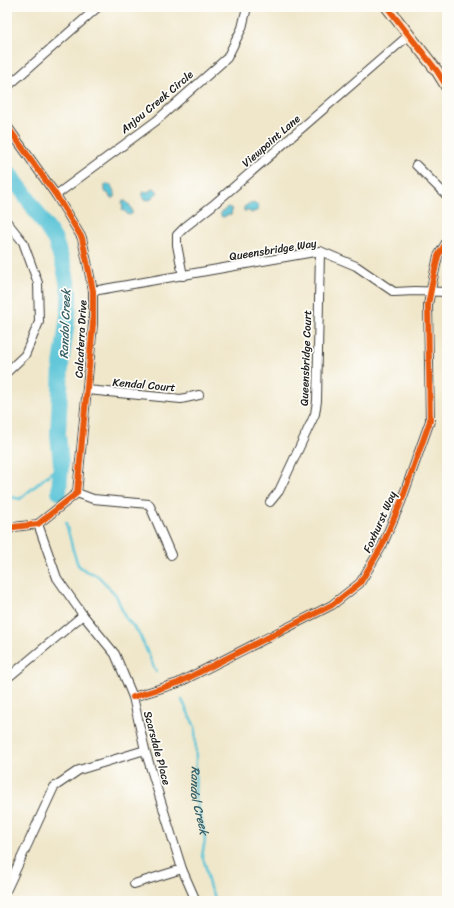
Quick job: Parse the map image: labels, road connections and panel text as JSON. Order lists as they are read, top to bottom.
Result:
{
  "streets": {
    "street": [
      "Anjou Creek Circle",
      "Viewpoint Lane",
      "Queensbridge Way",
      "Calcaterra Drive",
      "Queensbridge Court",
      "Kendal Court",
      "Foxhurst Way",
      "Scarsdale Place"
    ]
  },
  "crossings": [
    ["Anjou Creek Circle", "Calcaterra Drive"],
    ["Viewpoint Lane", "Queensbridge Way"],
    ["Queensbridge Way", "Calcaterra Drive"],
    ["Queensbridge Way", "Queensbridge Court"],
    ["Queensbridge Way", "Foxhurst Way"],
    ["Calcaterra Drive", "Kendal Court"],
    ["Foxhurst Way", "Scarsdale Place"]
  ],
  "water": ["Randol Creek"]
}
